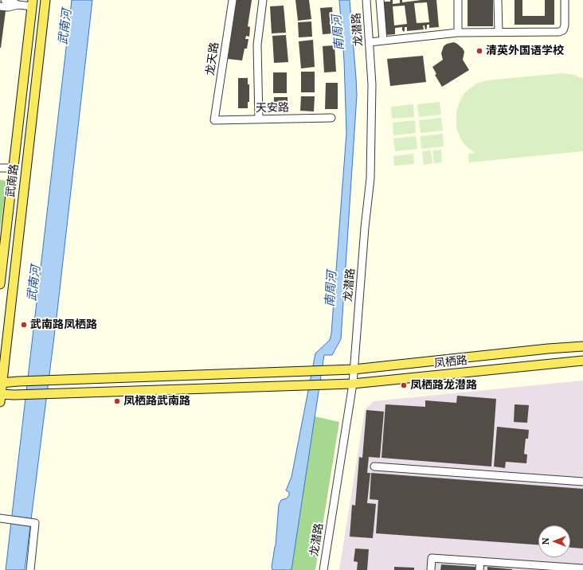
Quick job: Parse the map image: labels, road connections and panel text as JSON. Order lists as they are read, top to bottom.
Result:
{
  "streets": {
    "main road": ["武南路", "凤栖路"],
    "street": ["龙潜路", "龙天路", "天安路"]
  },
  "crossings": [
    ["龙潜路", "凤栖路"],
    ["龙天路", "天安路"],
    ["武南路", "凤栖路"]
  ],
  "water": ["武南河", "南周河"],
  "places": [
    "清英外国语学校",
    "武南路凤栖路",
    "凤栖路龙潜路",
    "凤栖路武南路"
  ],
  "north": "left"
}
